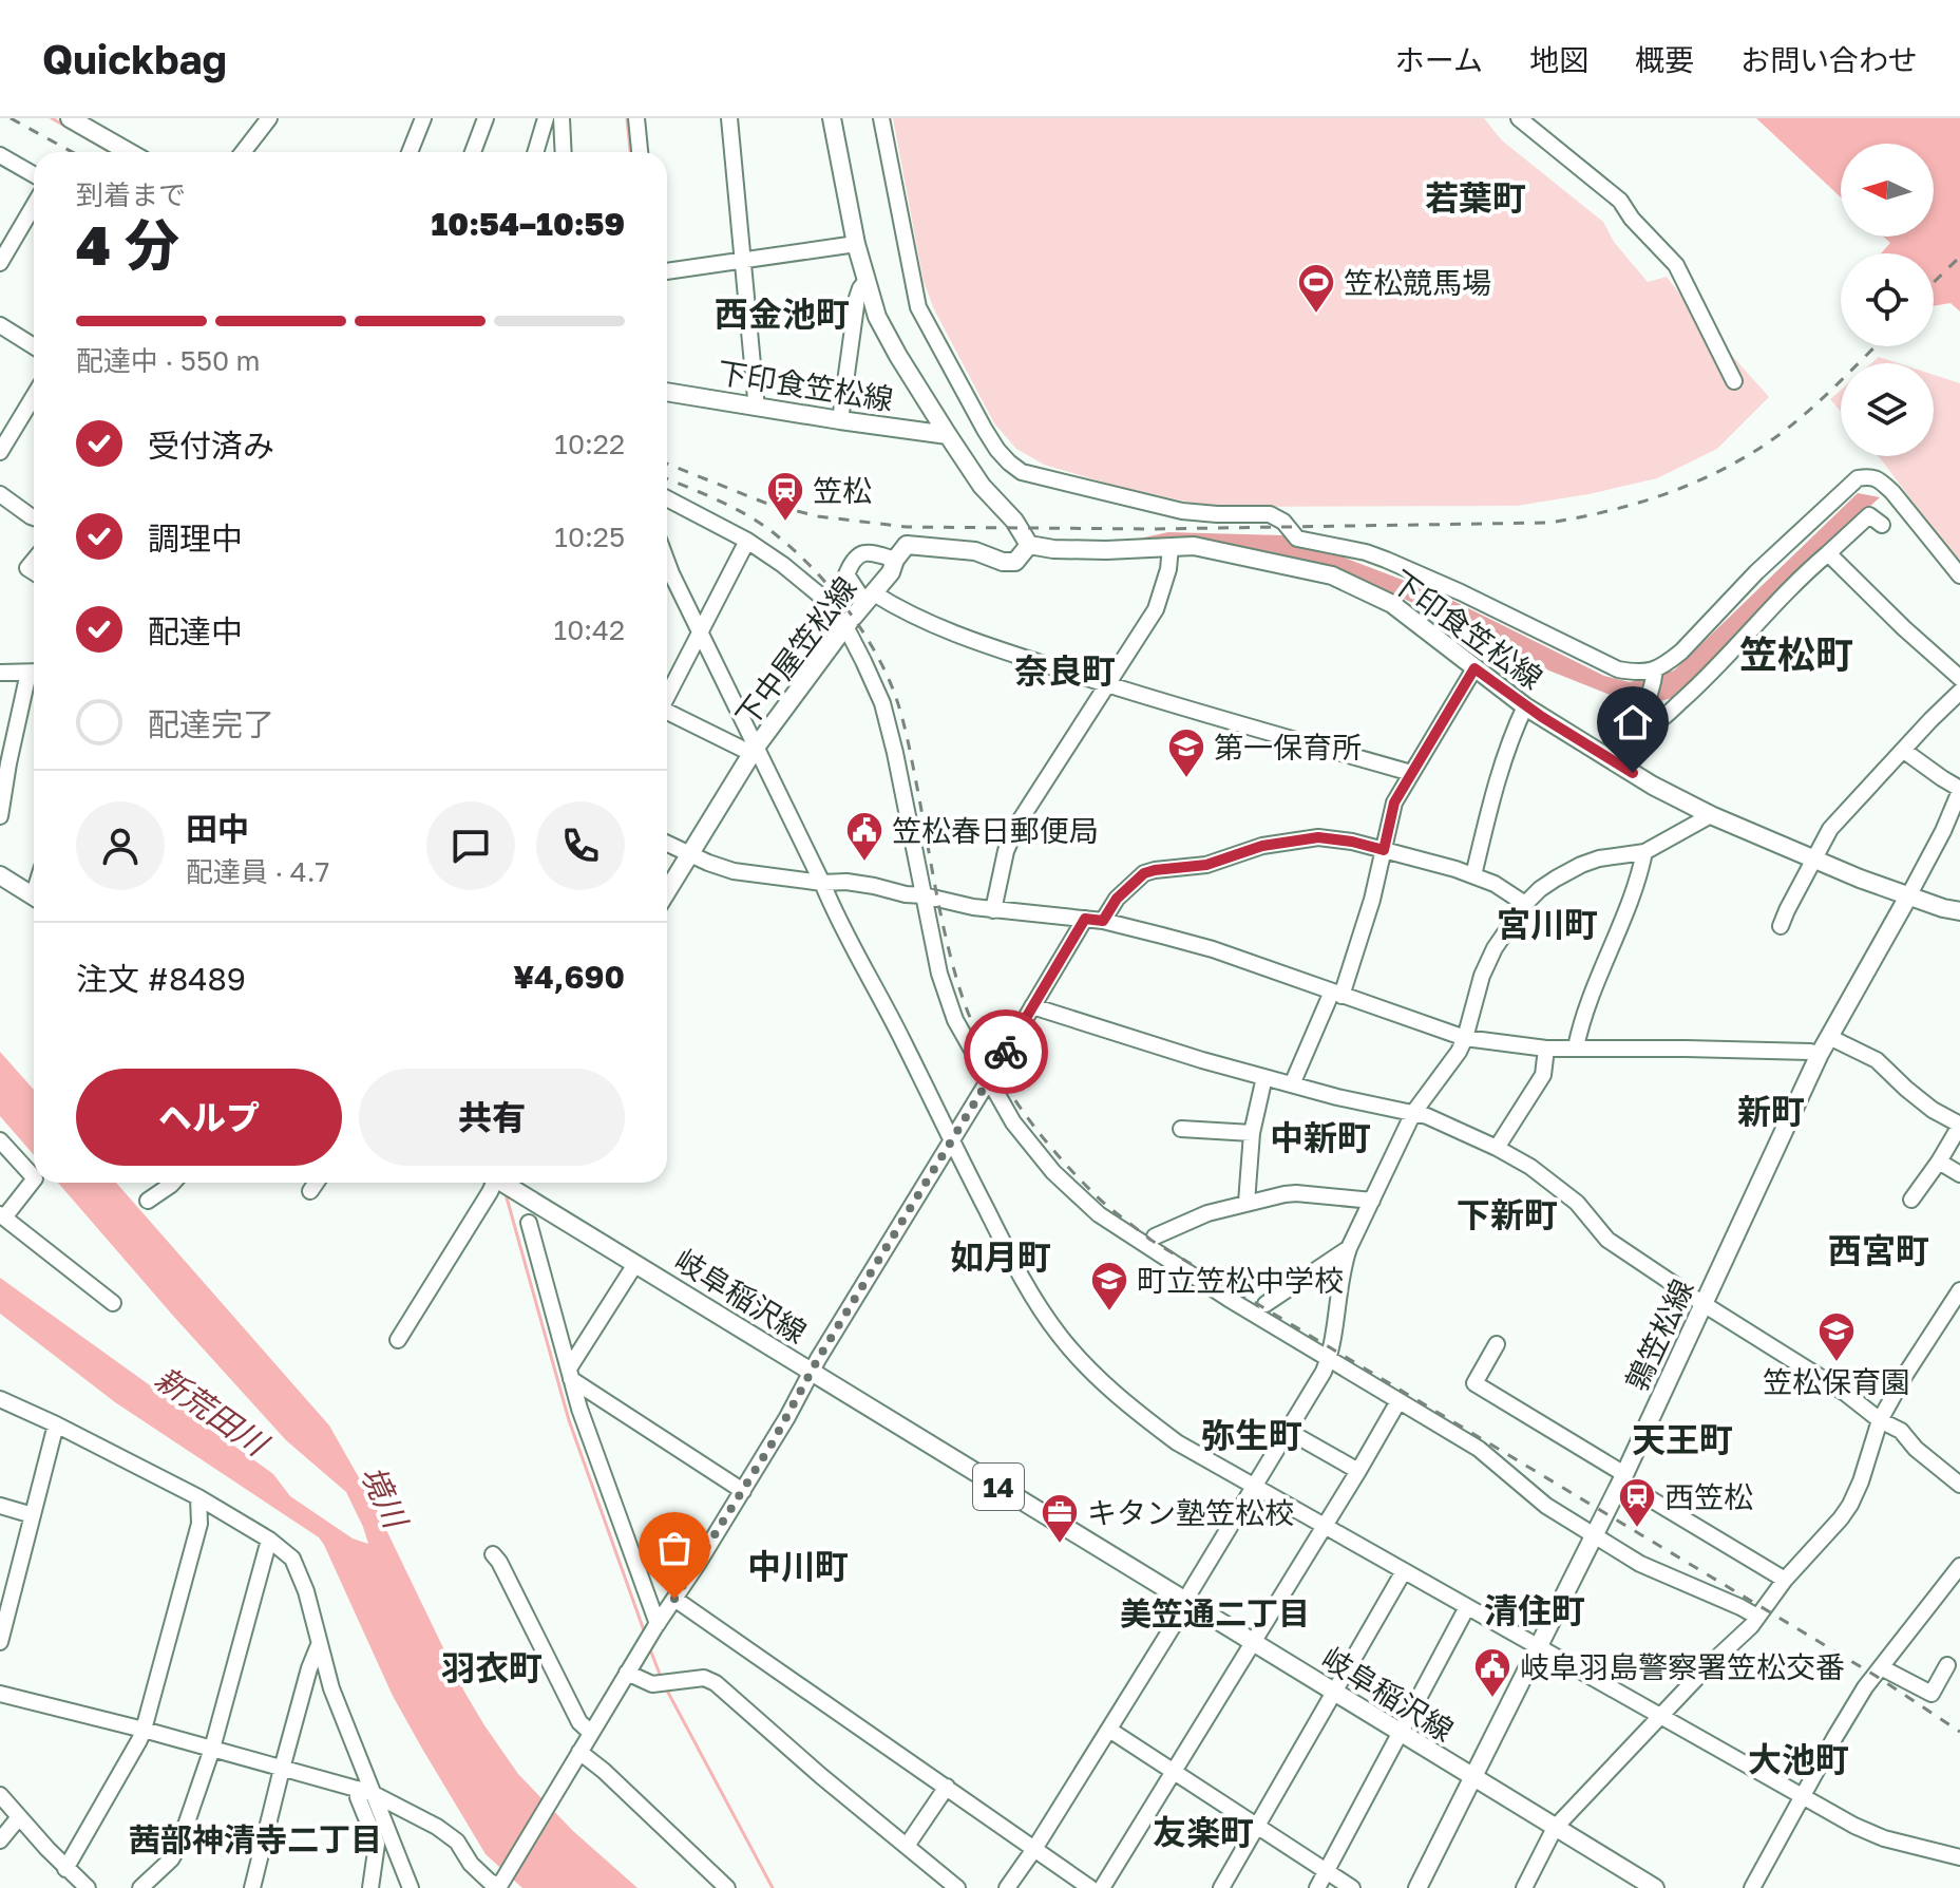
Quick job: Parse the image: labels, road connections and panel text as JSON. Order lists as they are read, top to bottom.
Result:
{
  "streets": {
    "main road": [
      "下印食笠松線",
      "下中屋笠松線",
      "岐阜稲沢線",
      "鶉笠松線",
      "14"
    ]
  },
  "crossings": [
    ["下印食笠松線", "鶉笠松線"],
    ["岐阜稲沢線", "鶉笠松線"]
  ],
  "districts": [
    "若葉町",
    "西金池町",
    "笠松町",
    "奈良町",
    "宮川町",
    "新町",
    "中新町",
    "下新町",
    "西宮町",
    "如月町",
    "弥生町",
    "天王町",
    "中川町",
    "清住町",
    "美笠通二丁目",
    "羽衣町",
    "大池町",
    "友楽町",
    "茜部神清寺二丁目"
  ],
  "water": ["新荒田川", "境川"],
  "places": {
    "sports": ["笠松競馬場"],
    "station": ["笠松", "西笠松"],
    "school or university": ["第一保育所", "町立笠松中学校", "笠松保育園"],
    "public building": ["笠松春日郵便局", "岐阜羽島警察署笠松交番"],
    "office": ["キタン塾笠松校"]
  },
  "north": "left",
  "page": {
    "header": "Quickbag",
    "nav": [
      "ホーム",
      "地図",
      "概要",
      "お問い合わせ"
    ],
    "heading": ["4 分", "到着まで", "10:54–10:59"],
    "panel": [
      "田中",
      "配達員 · 4.7",
      "注文 #8489",
      "¥4,690"
    ],
    "bar": "配達中 · 550 m",
    "list": [
      ["受付済み", "10:22"],
      ["調理中", "10:25"],
      ["配達中", "10:42"],
      "配達完了"
    ],
    "buttons": ["ヘルプ", "共有"]
  }
}
